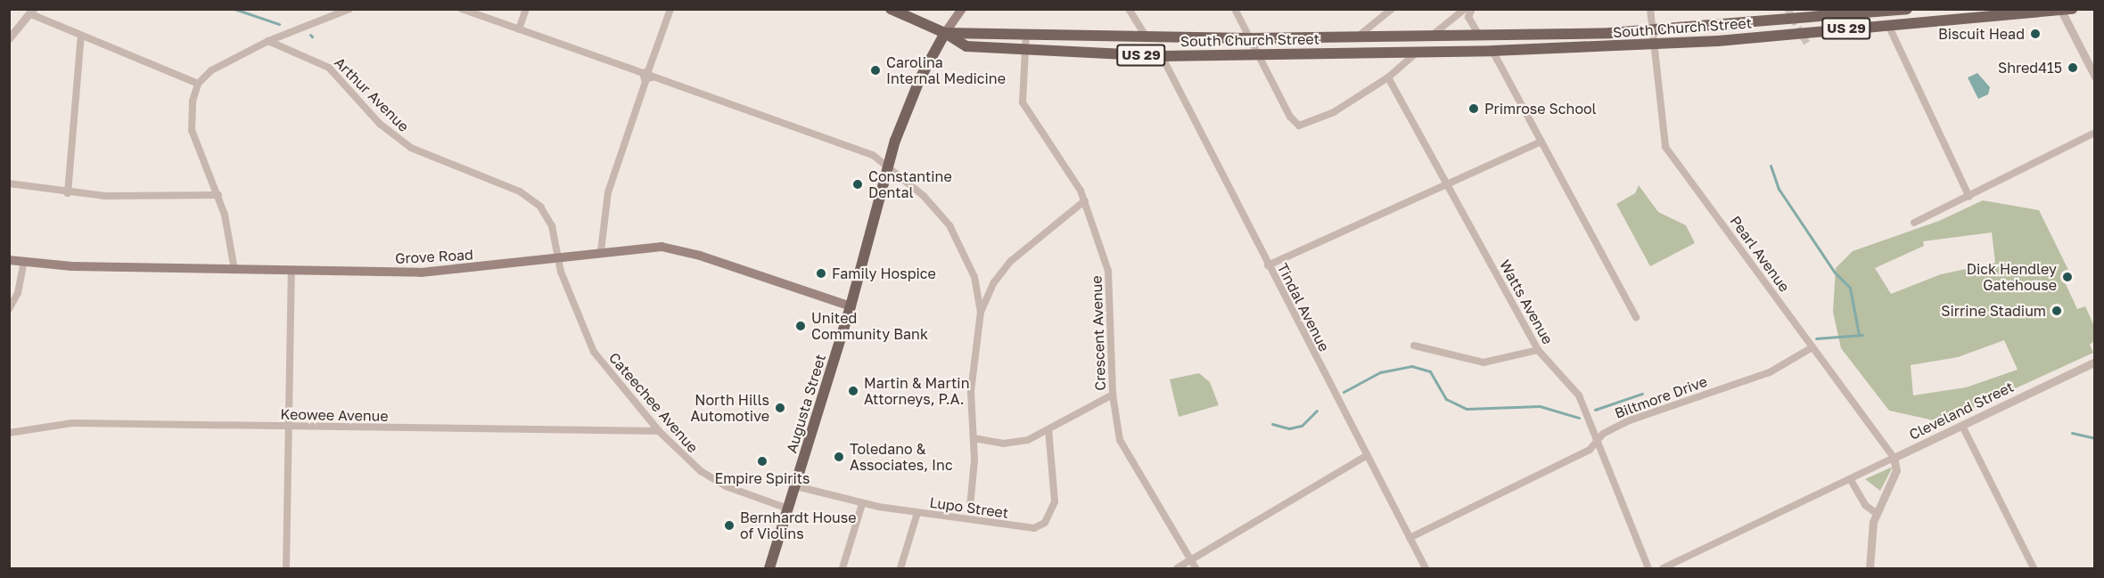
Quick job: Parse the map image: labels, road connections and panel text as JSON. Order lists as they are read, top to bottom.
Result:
{
  "streets": {
    "main road": [
      "South Church Street",
      "US 29",
      "Grove Road",
      "Augusta Street"
    ],
    "street": [
      "Arthur Avenue",
      "Pearl Avenue",
      "Watts Avenue",
      "Tindal Avenue",
      "Crescent Avenue",
      "Biltmore Drive",
      "Cateechee Avenue",
      "Cleveland Street",
      "Keowee Avenue",
      "Lupo Street"
    ]
  },
  "crossings": [
    ["South Church Street", "US 29"],
    ["South Church Street", "Pearl Avenue"],
    ["South Church Street", "Tindal Avenue"],
    ["South Church Street", "Crescent Avenue"],
    ["South Church Street", "Augusta Street"],
    ["US 29", "Augusta Street"],
    ["Arthur Avenue", "Grove Road"],
    ["Arthur Avenue", "Cateechee Avenue"],
    ["Pearl Avenue", "Biltmore Drive"],
    ["Pearl Avenue", "Cleveland Street"],
    ["Grove Road", "Cateechee Avenue"],
    ["Grove Road", "Augusta Street"],
    ["Watts Avenue", "Biltmore Drive"],
    ["Tindal Avenue", "Biltmore Drive"],
    ["Cateechee Avenue", "Augusta Street"],
    ["Cateechee Avenue", "Keowee Avenue"],
    ["Augusta Street", "Lupo Street"]
  ],
  "places": [
    "Biscuit Head",
    "Shred415",
    "Carolina Internal Medicine",
    "Primrose School",
    "Constantine Dental",
    "Family Hospice",
    "Dick Hendley Gatehouse",
    "Sirrine Stadium",
    "United Community Bank",
    "Martin & Martin Attorneys, P.A.",
    "North Hills Automotive",
    "Toledano & Associates, Inc",
    "Empire Spirits",
    "Bernhardt House of Violins"
  ]
}
